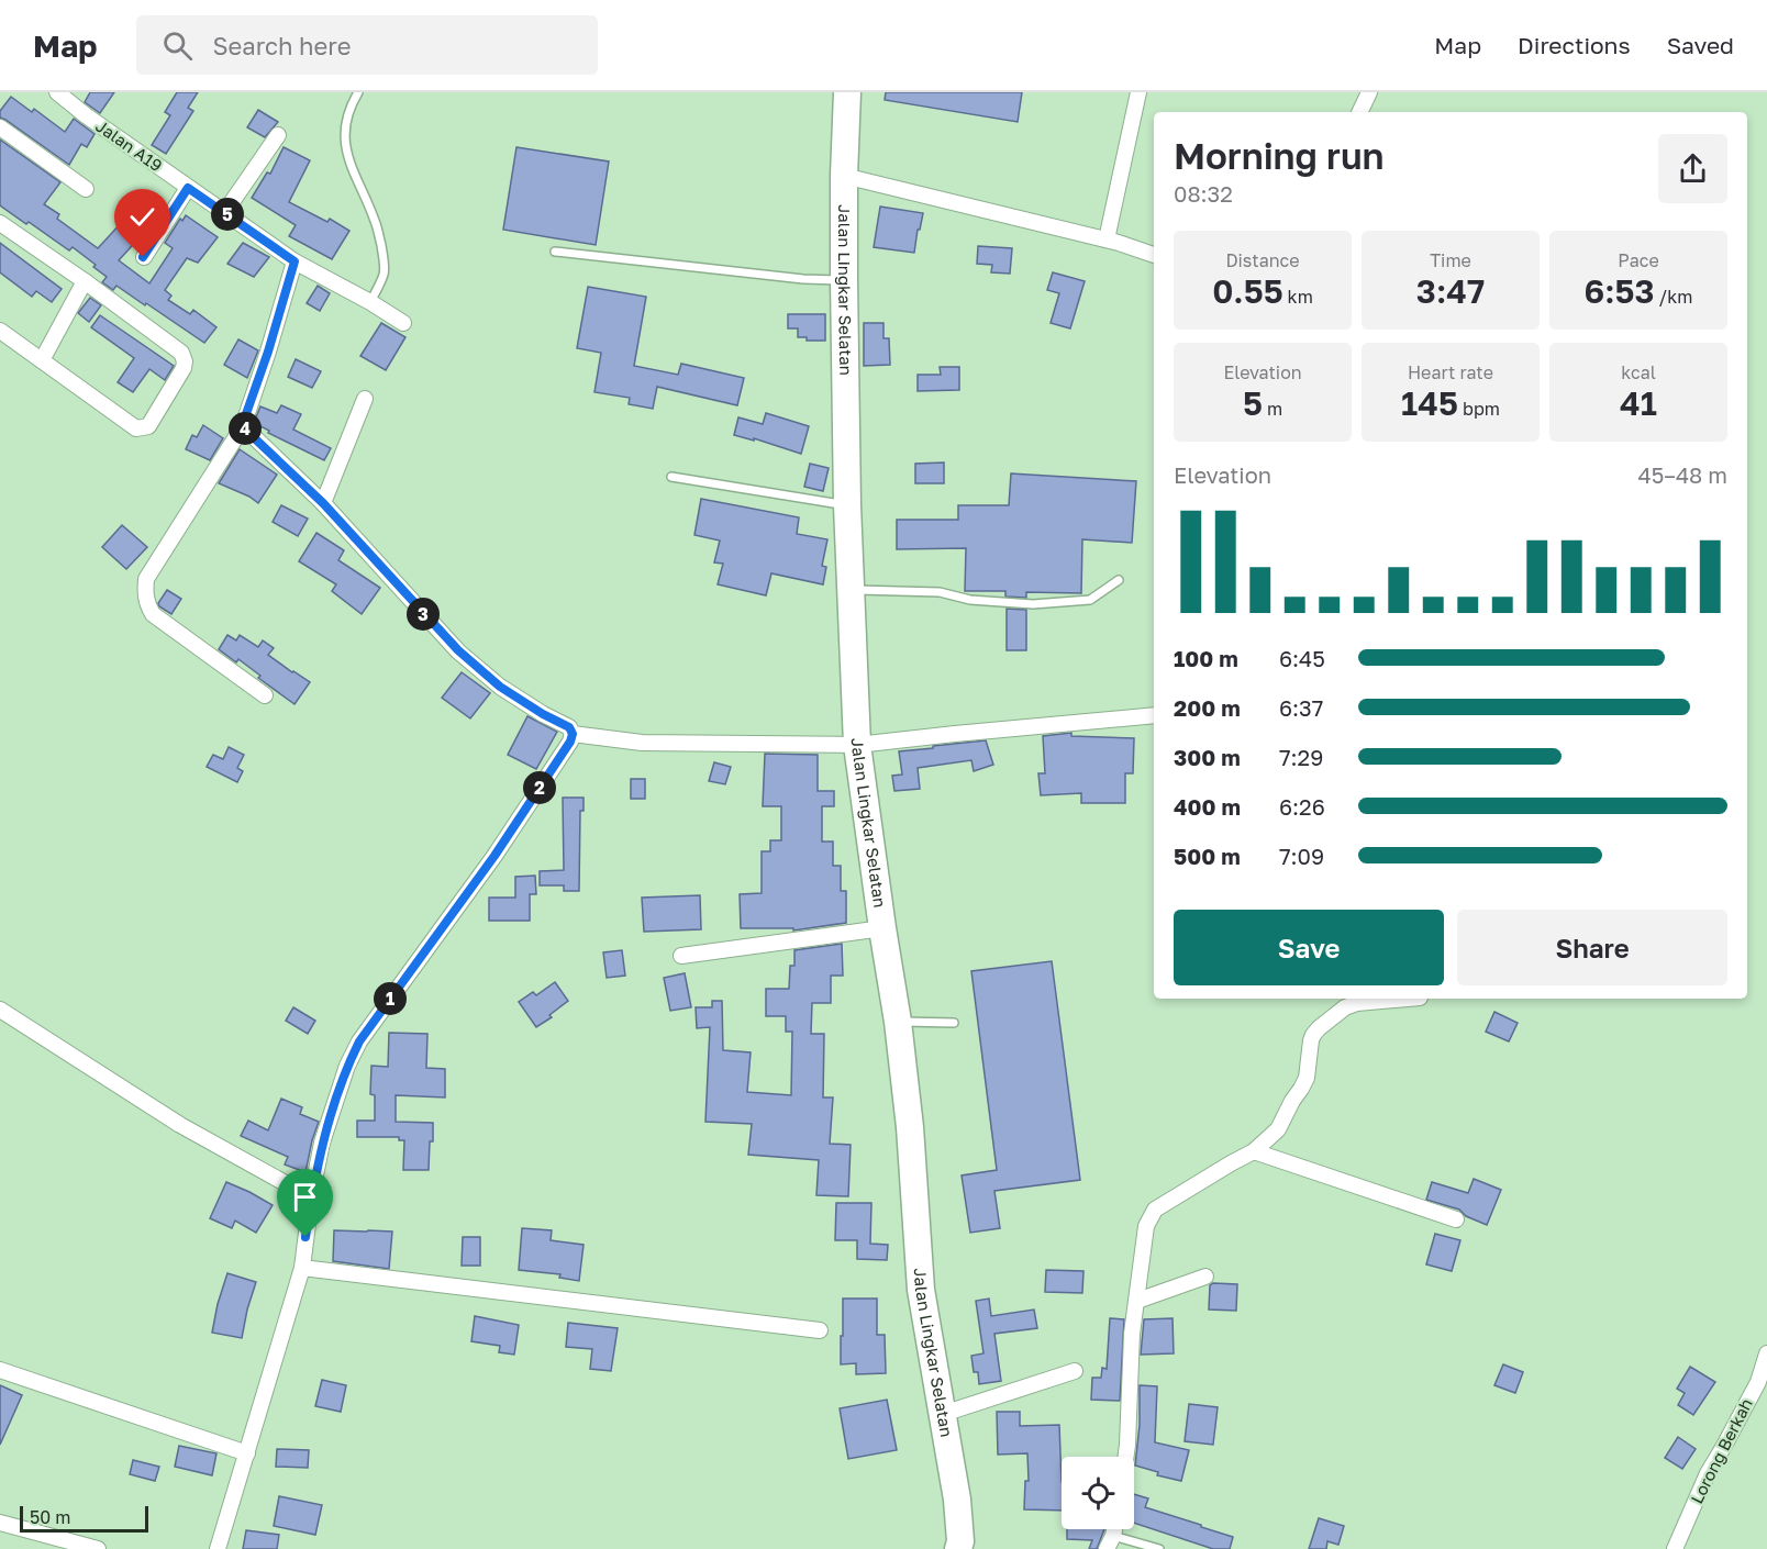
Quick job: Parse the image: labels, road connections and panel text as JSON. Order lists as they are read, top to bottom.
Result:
{
  "streets": {
    "highway": ["Jalan Lingkar Selatan"],
    "street": ["Jalan A19", "Lorong Berkah"]
  },
  "scale_bar": "50 m",
  "page": {
    "header": "Map",
    "search": "Search here",
    "nav": ["Map", "Directions", "Saved"],
    "heading": ["Morning run", "08:32"],
    "pins": [
      "5",
      "4",
      "3",
      "2",
      "1"
    ],
    "stats": [
      ["Distance", "0.55 km"],
      ["Time", "3:47"],
      ["Pace", "6:53 /km"],
      ["Elevation", "5 m"],
      ["Heart rate", "145 bpm"],
      ["kcal", "41"]
    ],
    "chart": ["Elevation", "45–48 m"],
    "list": [
      {
        "name": "100 m",
        "note": "6:45"
      },
      {
        "name": "200 m",
        "note": "6:37"
      },
      {
        "name": "300 m",
        "note": "7:29"
      },
      {
        "name": "400 m",
        "note": "6:26"
      },
      {
        "name": "500 m",
        "note": "7:09"
      }
    ],
    "buttons": ["Save", "Share"],
    "scale": "50 m"
  }
}
